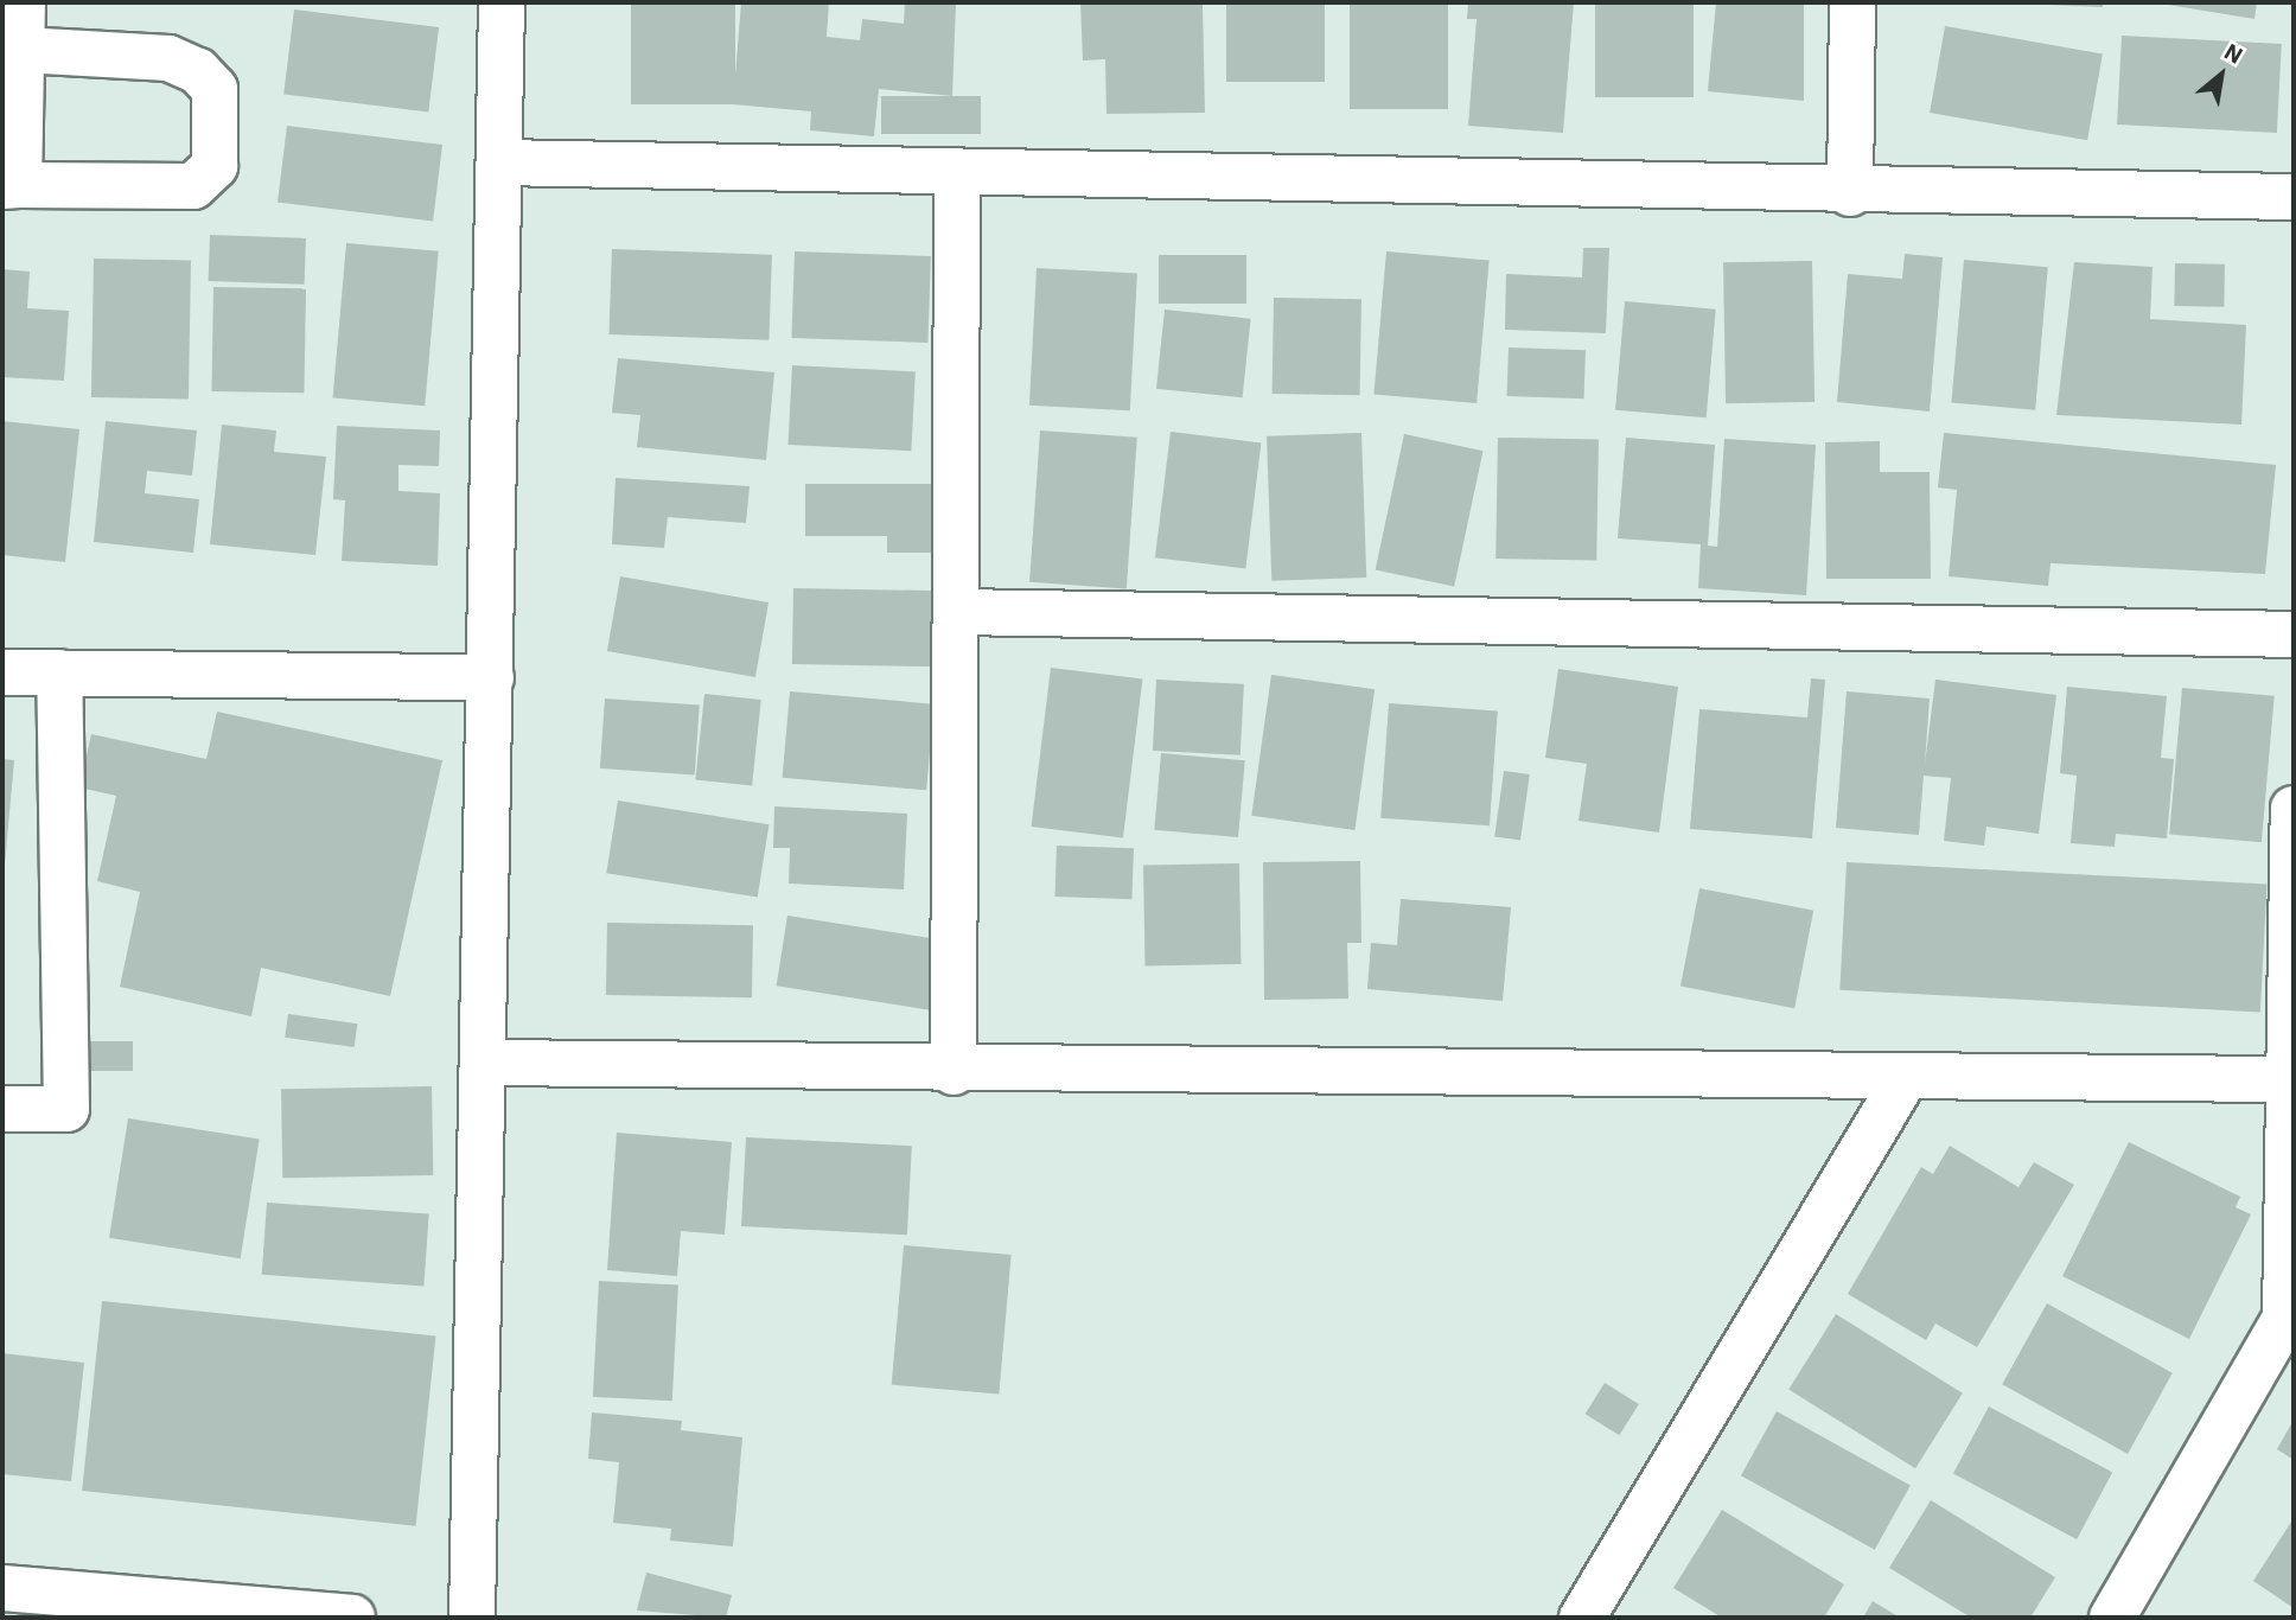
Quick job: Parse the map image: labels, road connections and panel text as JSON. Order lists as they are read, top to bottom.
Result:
{
  "north": "top right"
}
